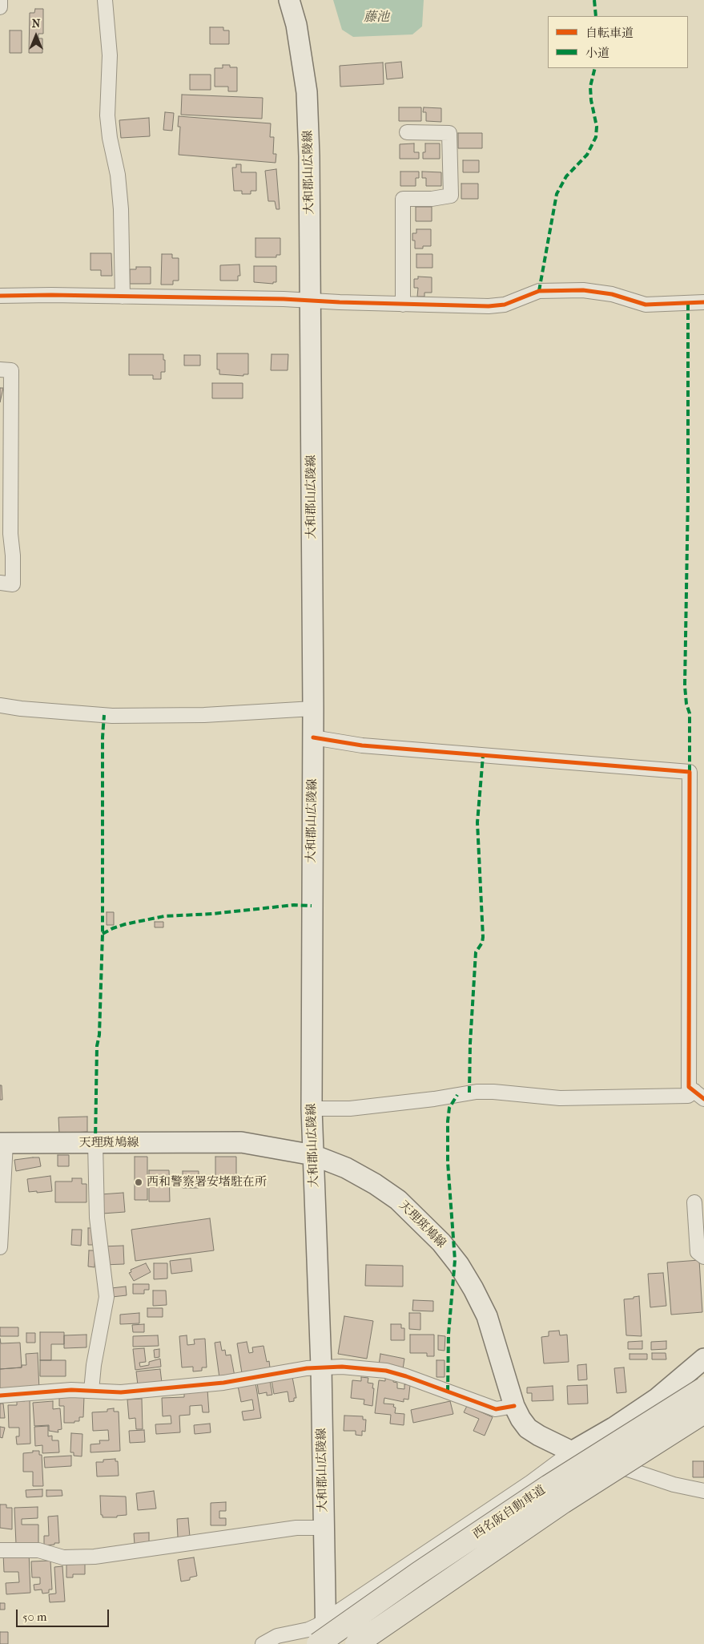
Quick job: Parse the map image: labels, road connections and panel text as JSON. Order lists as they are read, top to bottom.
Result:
{
  "streets": {
    "highway": ["西名阪自動車道"],
    "main road": ["大和郡山広陵線", "天理斑鳩線"]
  },
  "crossings": [
    ["大和郡山広陵線", "天理斑鳩線"]
  ],
  "water": ["藤池"],
  "places": ["西和警察署安堵駐在所"],
  "legend": ["自転車道", "小道"],
  "scale_bar": "50 m",
  "north": "top"
}
